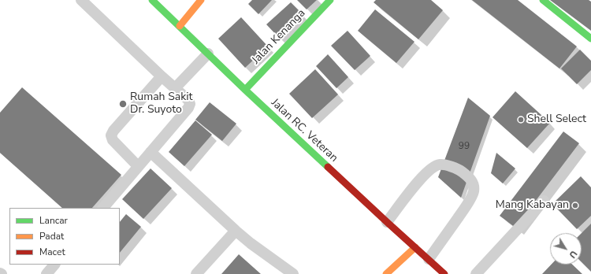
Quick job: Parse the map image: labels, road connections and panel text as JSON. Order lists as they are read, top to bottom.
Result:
{
  "streets": {
    "main road": ["Jalan Kenanga", "Jalan RC. Veteran"]
  },
  "crossings": [
    ["Jalan Kenanga", "Jalan RC. Veteran"]
  ],
  "places": ["Rumah Sakit Dr. Suyoto", "Shell Select", "Mang Kabayan"],
  "house_numbers": ["99"],
  "legend": ["Lancar", "Padat", "Macet"],
  "north": "bottom right"
}
